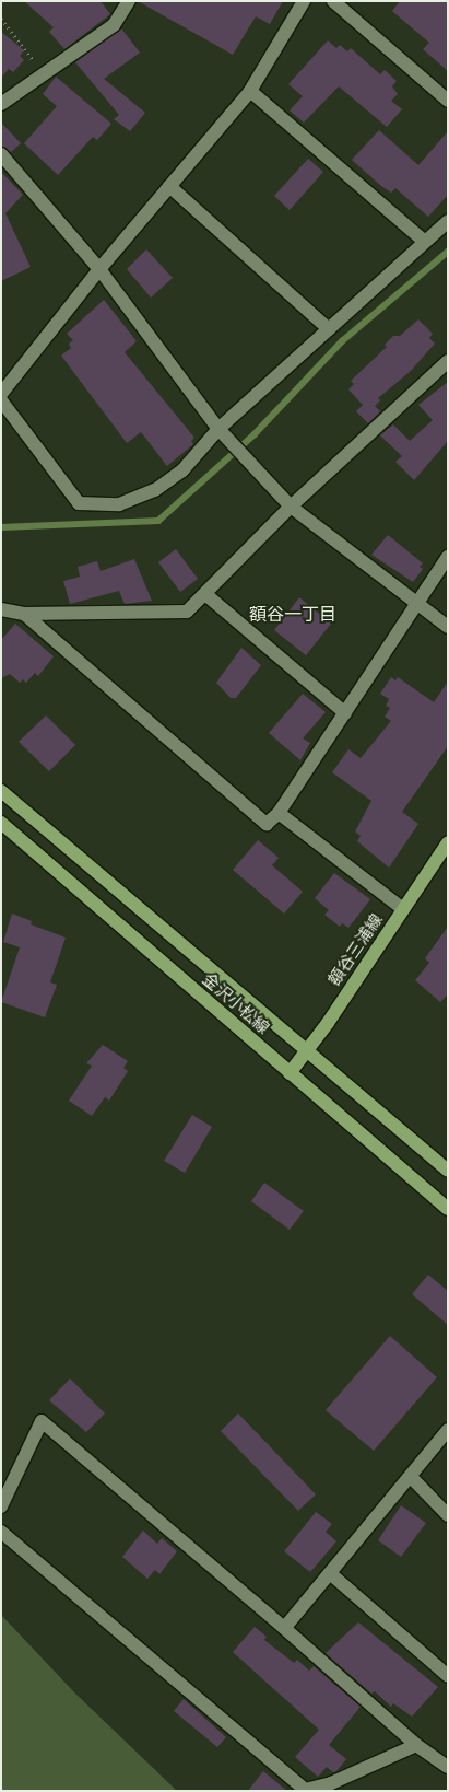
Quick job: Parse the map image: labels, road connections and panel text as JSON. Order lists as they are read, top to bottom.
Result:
{
  "streets": {
    "main road": ["額谷三浦線", "金沢小松線"]
  },
  "crossings": [
    ["額谷三浦線", "金沢小松線"]
  ],
  "districts": ["額谷一丁目"]
}
